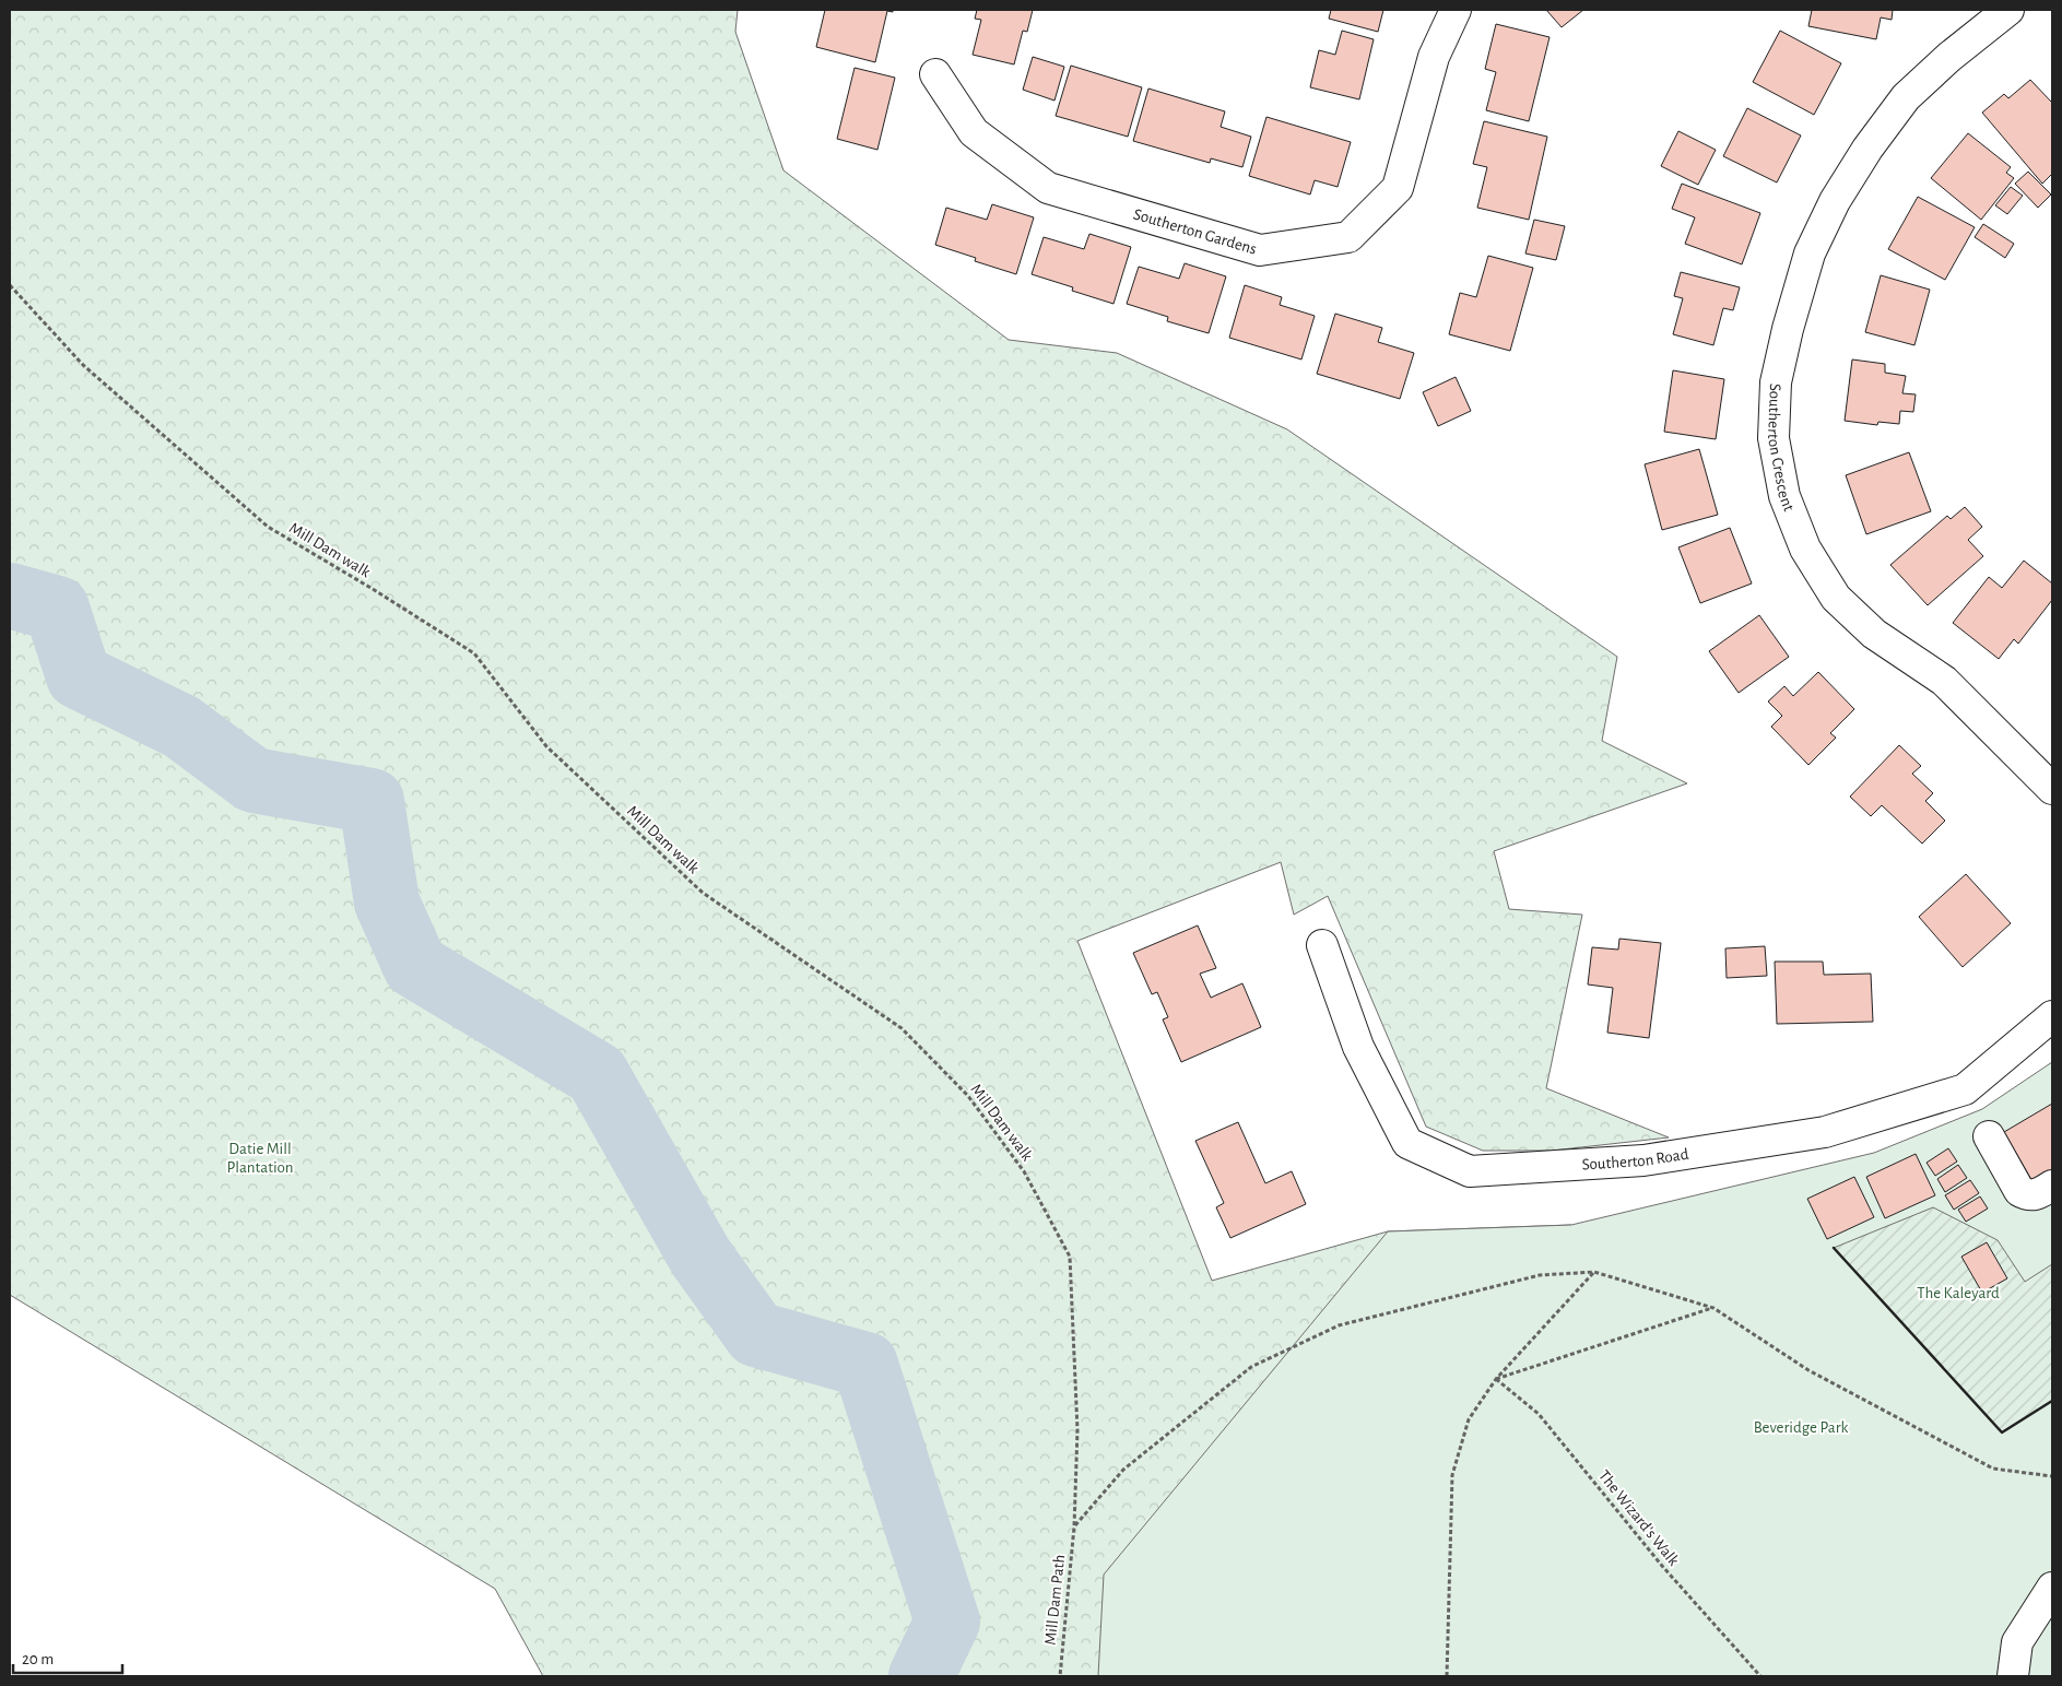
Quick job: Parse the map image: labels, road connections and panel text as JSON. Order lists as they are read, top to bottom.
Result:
{
  "streets": {
    "street": ["Southerton Gardens", "Southerton Crescent", "Southerton Road"],
    "path": ["Mill Dam walk", "The Wizard's Walk", "Mill Dam Path"]
  },
  "crossings": [
    ["Mill Dam walk", "Mill Dam Path"]
  ],
  "parks": ["Datie Mill Plantation", "The Kaleyard", "Beveridge Park"],
  "scale_bar": "20 m"
}
